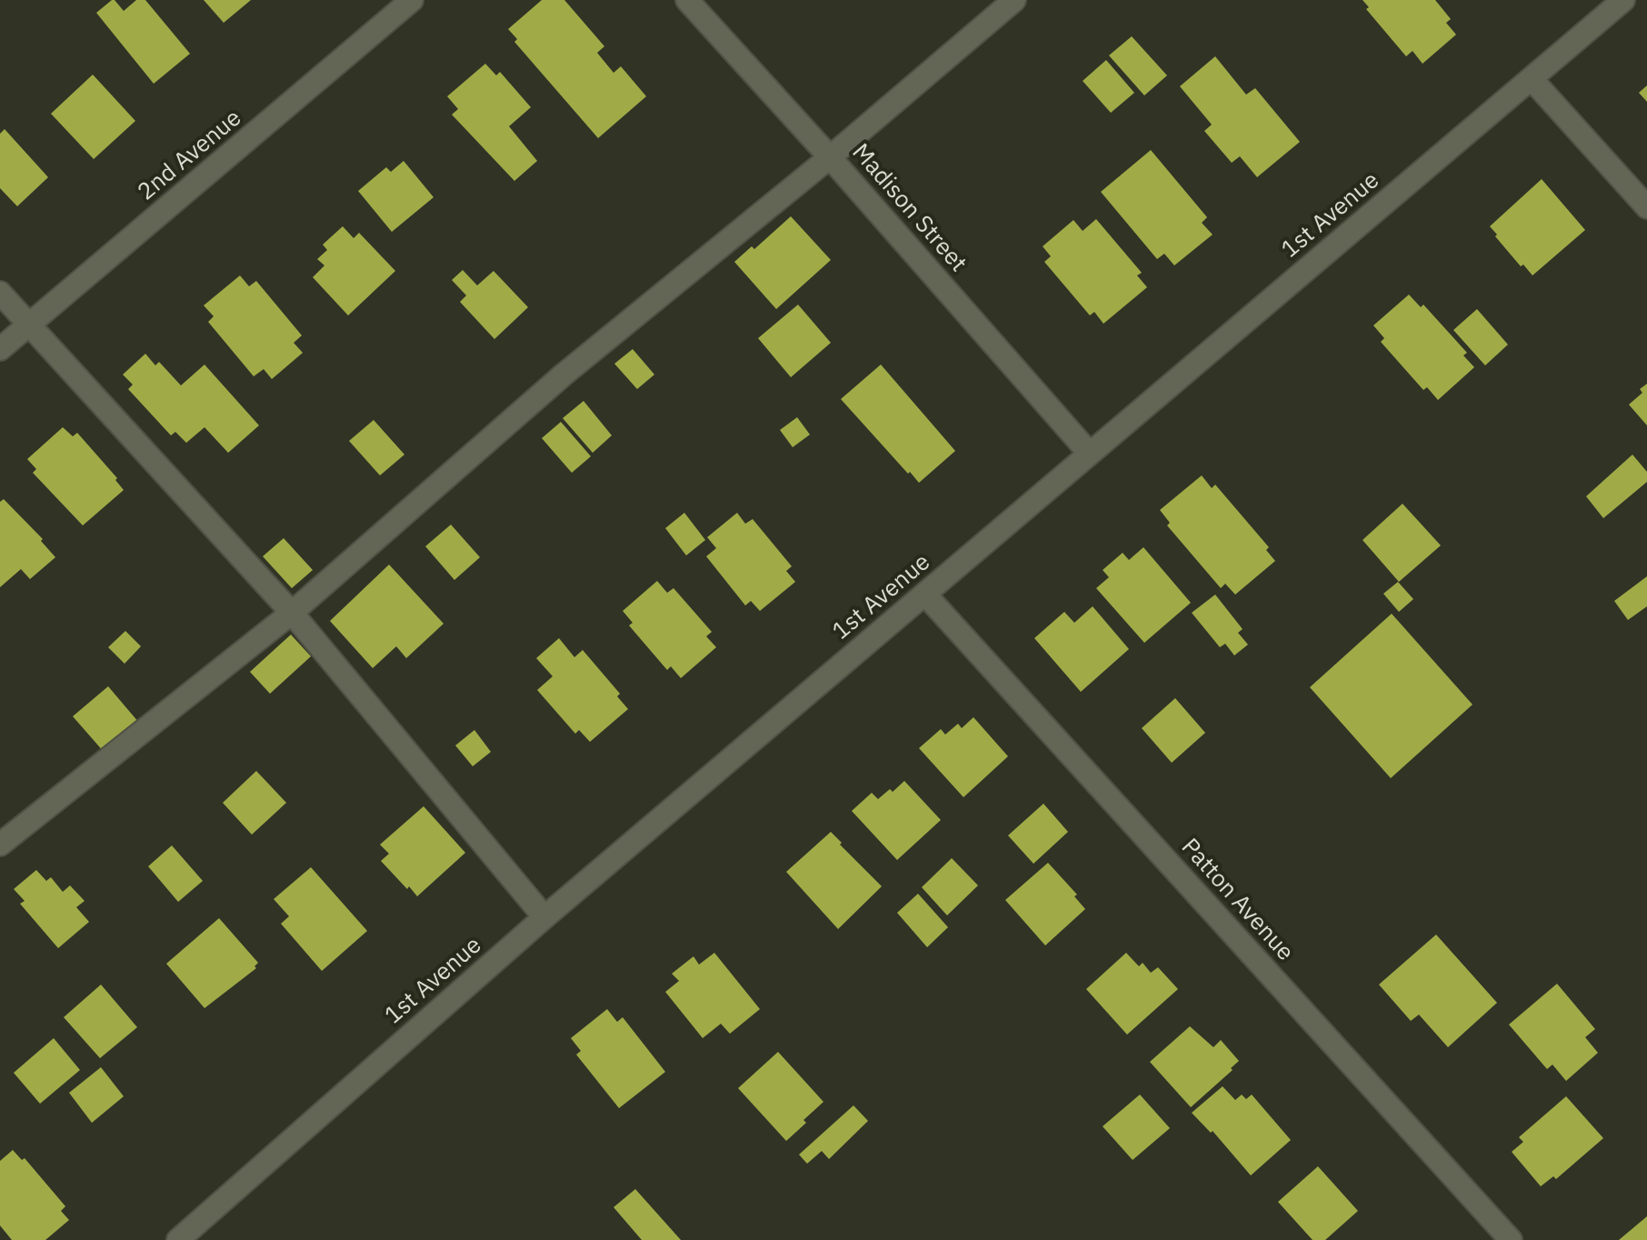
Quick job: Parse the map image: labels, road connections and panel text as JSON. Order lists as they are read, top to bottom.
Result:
{
  "streets": {
    "street": [
      "2nd Avenue",
      "Madison Street",
      "1st Avenue",
      "Patton Avenue"
    ]
  },
  "crossings": [
    ["Madison Street", "1st Avenue"],
    ["1st Avenue", "Patton Avenue"]
  ]
}
